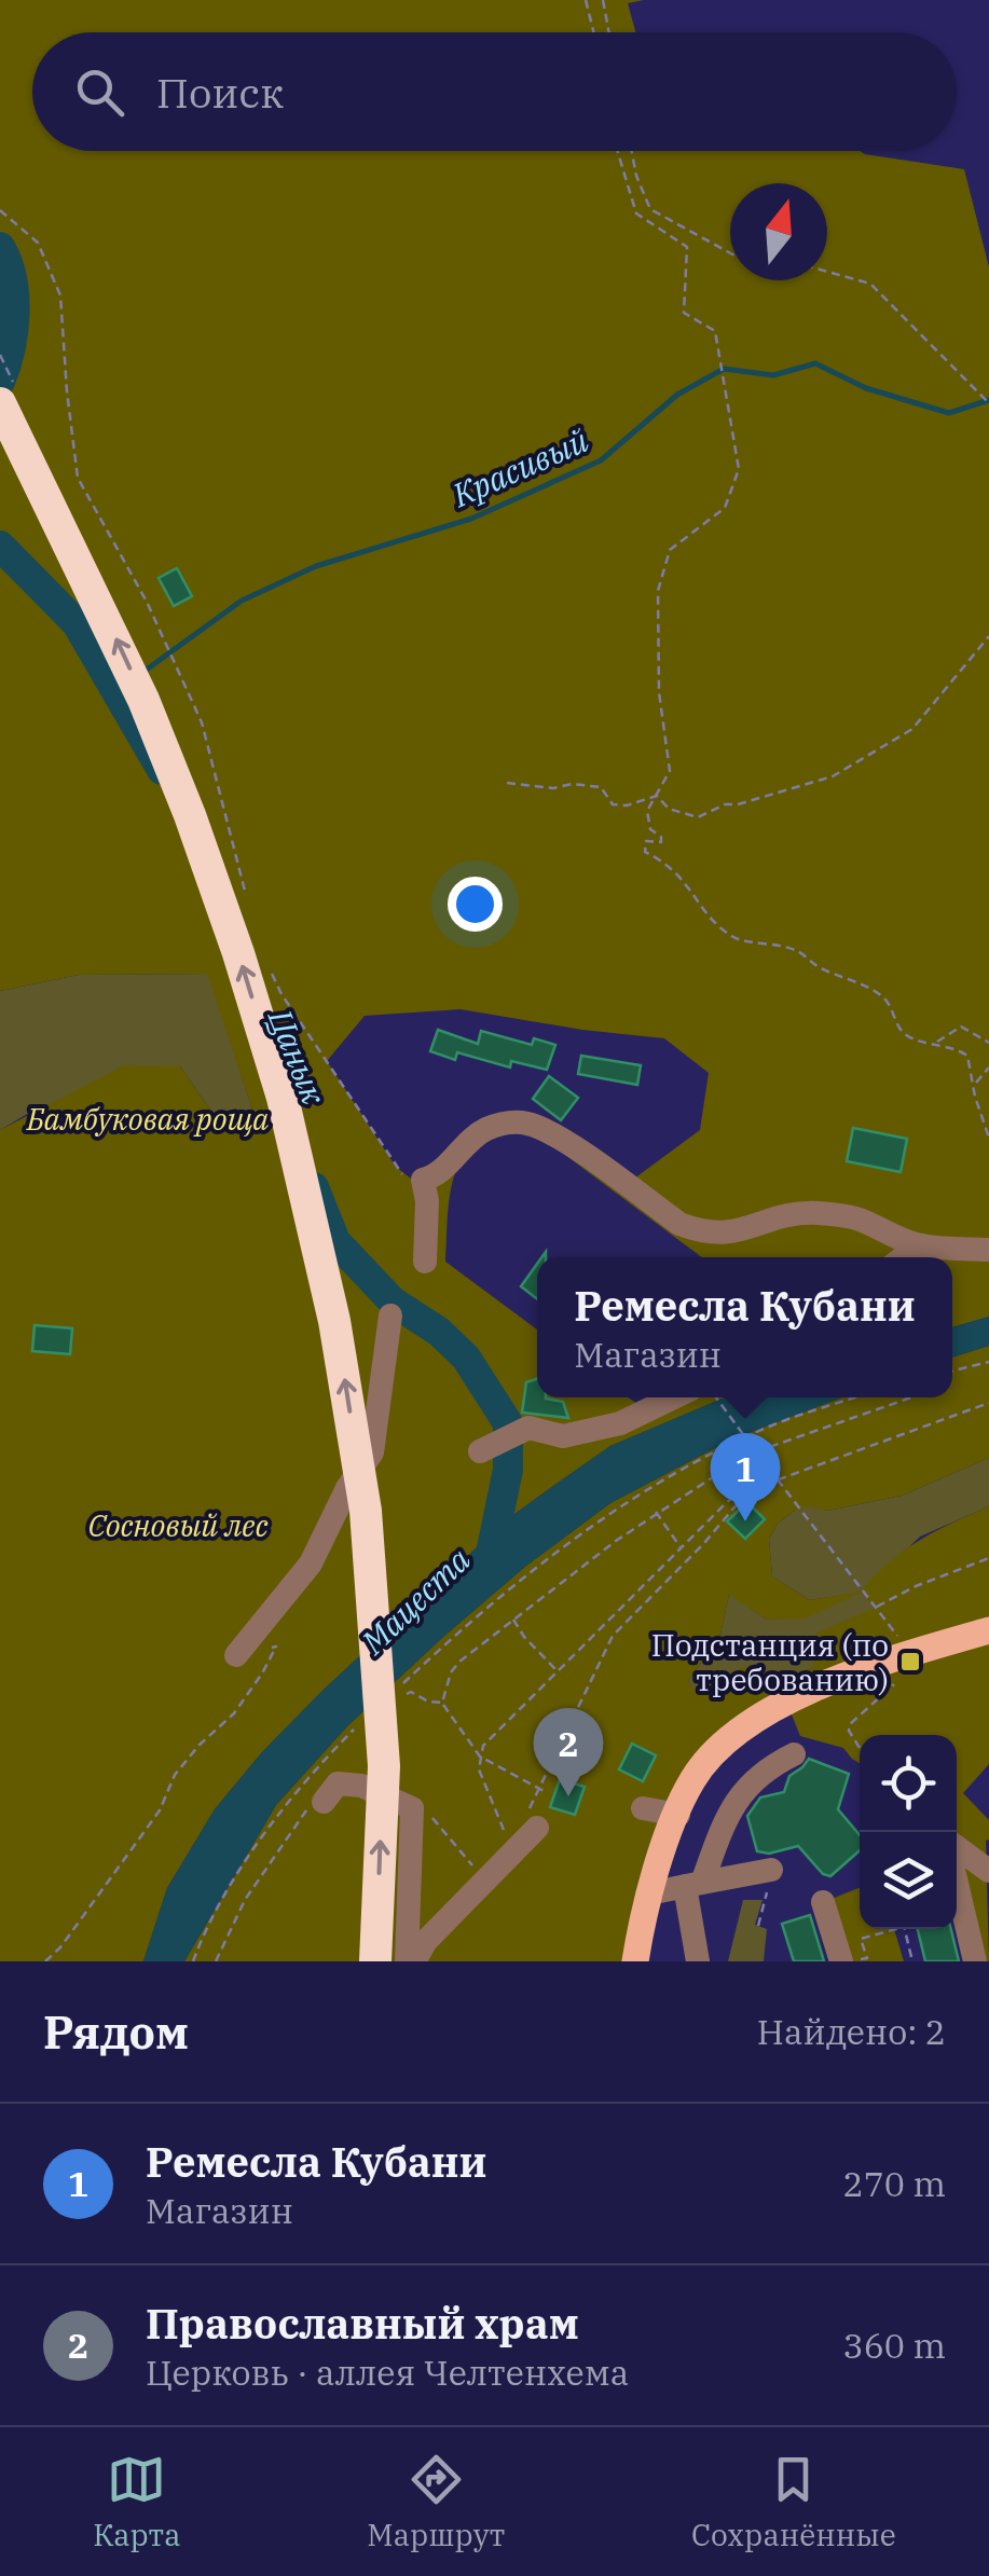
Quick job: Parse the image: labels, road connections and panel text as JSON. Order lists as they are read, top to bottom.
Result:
{
  "water": ["Красивый", "Цанык", "Мацеста"],
  "parks": ["Бамбуковая роща", "Сосновый лес"],
  "places": {
    "transit": ["Подстанция (по требованию)"]
  },
  "north": "top",
  "page": {
    "search": "Поиск",
    "popup": ["Ремесла Кубани", "Магазин"],
    "pins": ["1", "2"],
    "heading": ["Рядом", "Найдено: 2"],
    "list": [
      {
        "mark": "1",
        "name": "Ремесла Кубани",
        "note": "Магазин",
        "value": "270 m"
      },
      {
        "mark": "2",
        "name": "Православный храм",
        "note": "Церковь · аллея Челтенхема",
        "value": "360 m"
      }
    ],
    "nav": ["Карта", "Маршрут", "Сохранённые"]
  }
}
